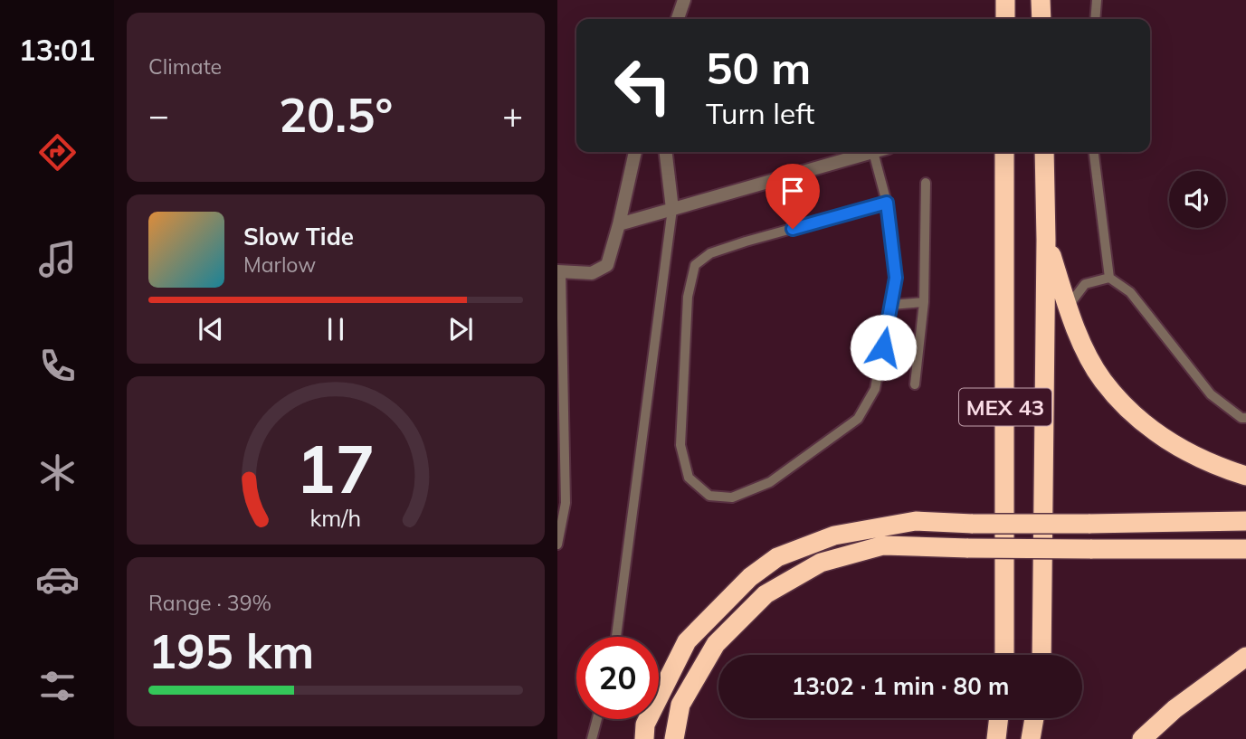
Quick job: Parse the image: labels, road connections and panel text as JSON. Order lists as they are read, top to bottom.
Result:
{
  "streets": {
    "highway": ["MEX 43"]
  },
  "page": {
    "tabs": "13:01",
    "tile": [
      "Climate",
      ["Range · 39%", "195 km"]
    ],
    "turn": ["50 m", "Turn left"],
    "heat": ["−", "20.5°", "+"],
    "song": ["Slow Tide", "Marlow"],
    "limit": "20",
    "trip": "13:02 · 1 min · 80 m",
    "gauge": ["17", "km/h"]
  }
}
